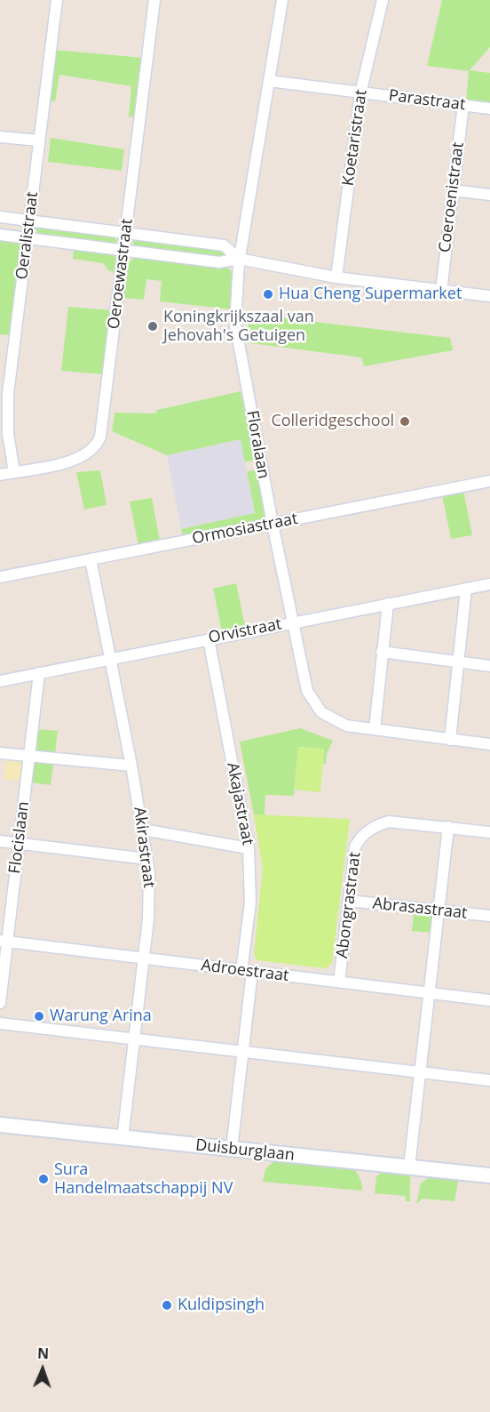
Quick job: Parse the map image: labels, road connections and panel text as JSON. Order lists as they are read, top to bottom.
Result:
{
  "streets": {
    "street": [
      "Parastraat",
      "Koetaristraat",
      "Coeroenistraat",
      "Oeralistraat",
      "Oeroewastraat",
      "Floralaan",
      "Ormosiastraat",
      "Orvistraat",
      "Akajastraat",
      "Flocislaan",
      "Akirastraat",
      "Abongrastraat",
      "Abrasastraat",
      "Adroestraat",
      "Duisburglaan"
    ]
  },
  "crossings": [
    ["Parastraat", "Koetaristraat"],
    ["Parastraat", "Coeroenistraat"],
    ["Parastraat", "Floralaan"],
    ["Oeralistraat", "Oeroewastraat"],
    ["Floralaan", "Ormosiastraat"],
    ["Floralaan", "Orvistraat"],
    ["Ormosiastraat", "Akirastraat"],
    ["Orvistraat", "Akajastraat"],
    ["Orvistraat", "Flocislaan"],
    ["Orvistraat", "Akirastraat"],
    ["Akajastraat", "Adroestraat"],
    ["Akajastraat", "Duisburglaan"],
    ["Flocislaan", "Adroestraat"],
    ["Akirastraat", "Adroestraat"],
    ["Akirastraat", "Duisburglaan"],
    ["Abongrastraat", "Abrasastraat"],
    ["Abongrastraat", "Adroestraat"]
  ],
  "places": [
    "Hua Cheng Supermarket",
    "Koningkrijkszaal van Jehovah's Getuigen",
    "Colleridgeschool",
    "Warung Arina",
    "Sura Handelmaatschappij NV",
    "Kuldipsingh"
  ],
  "north": "top"
}
